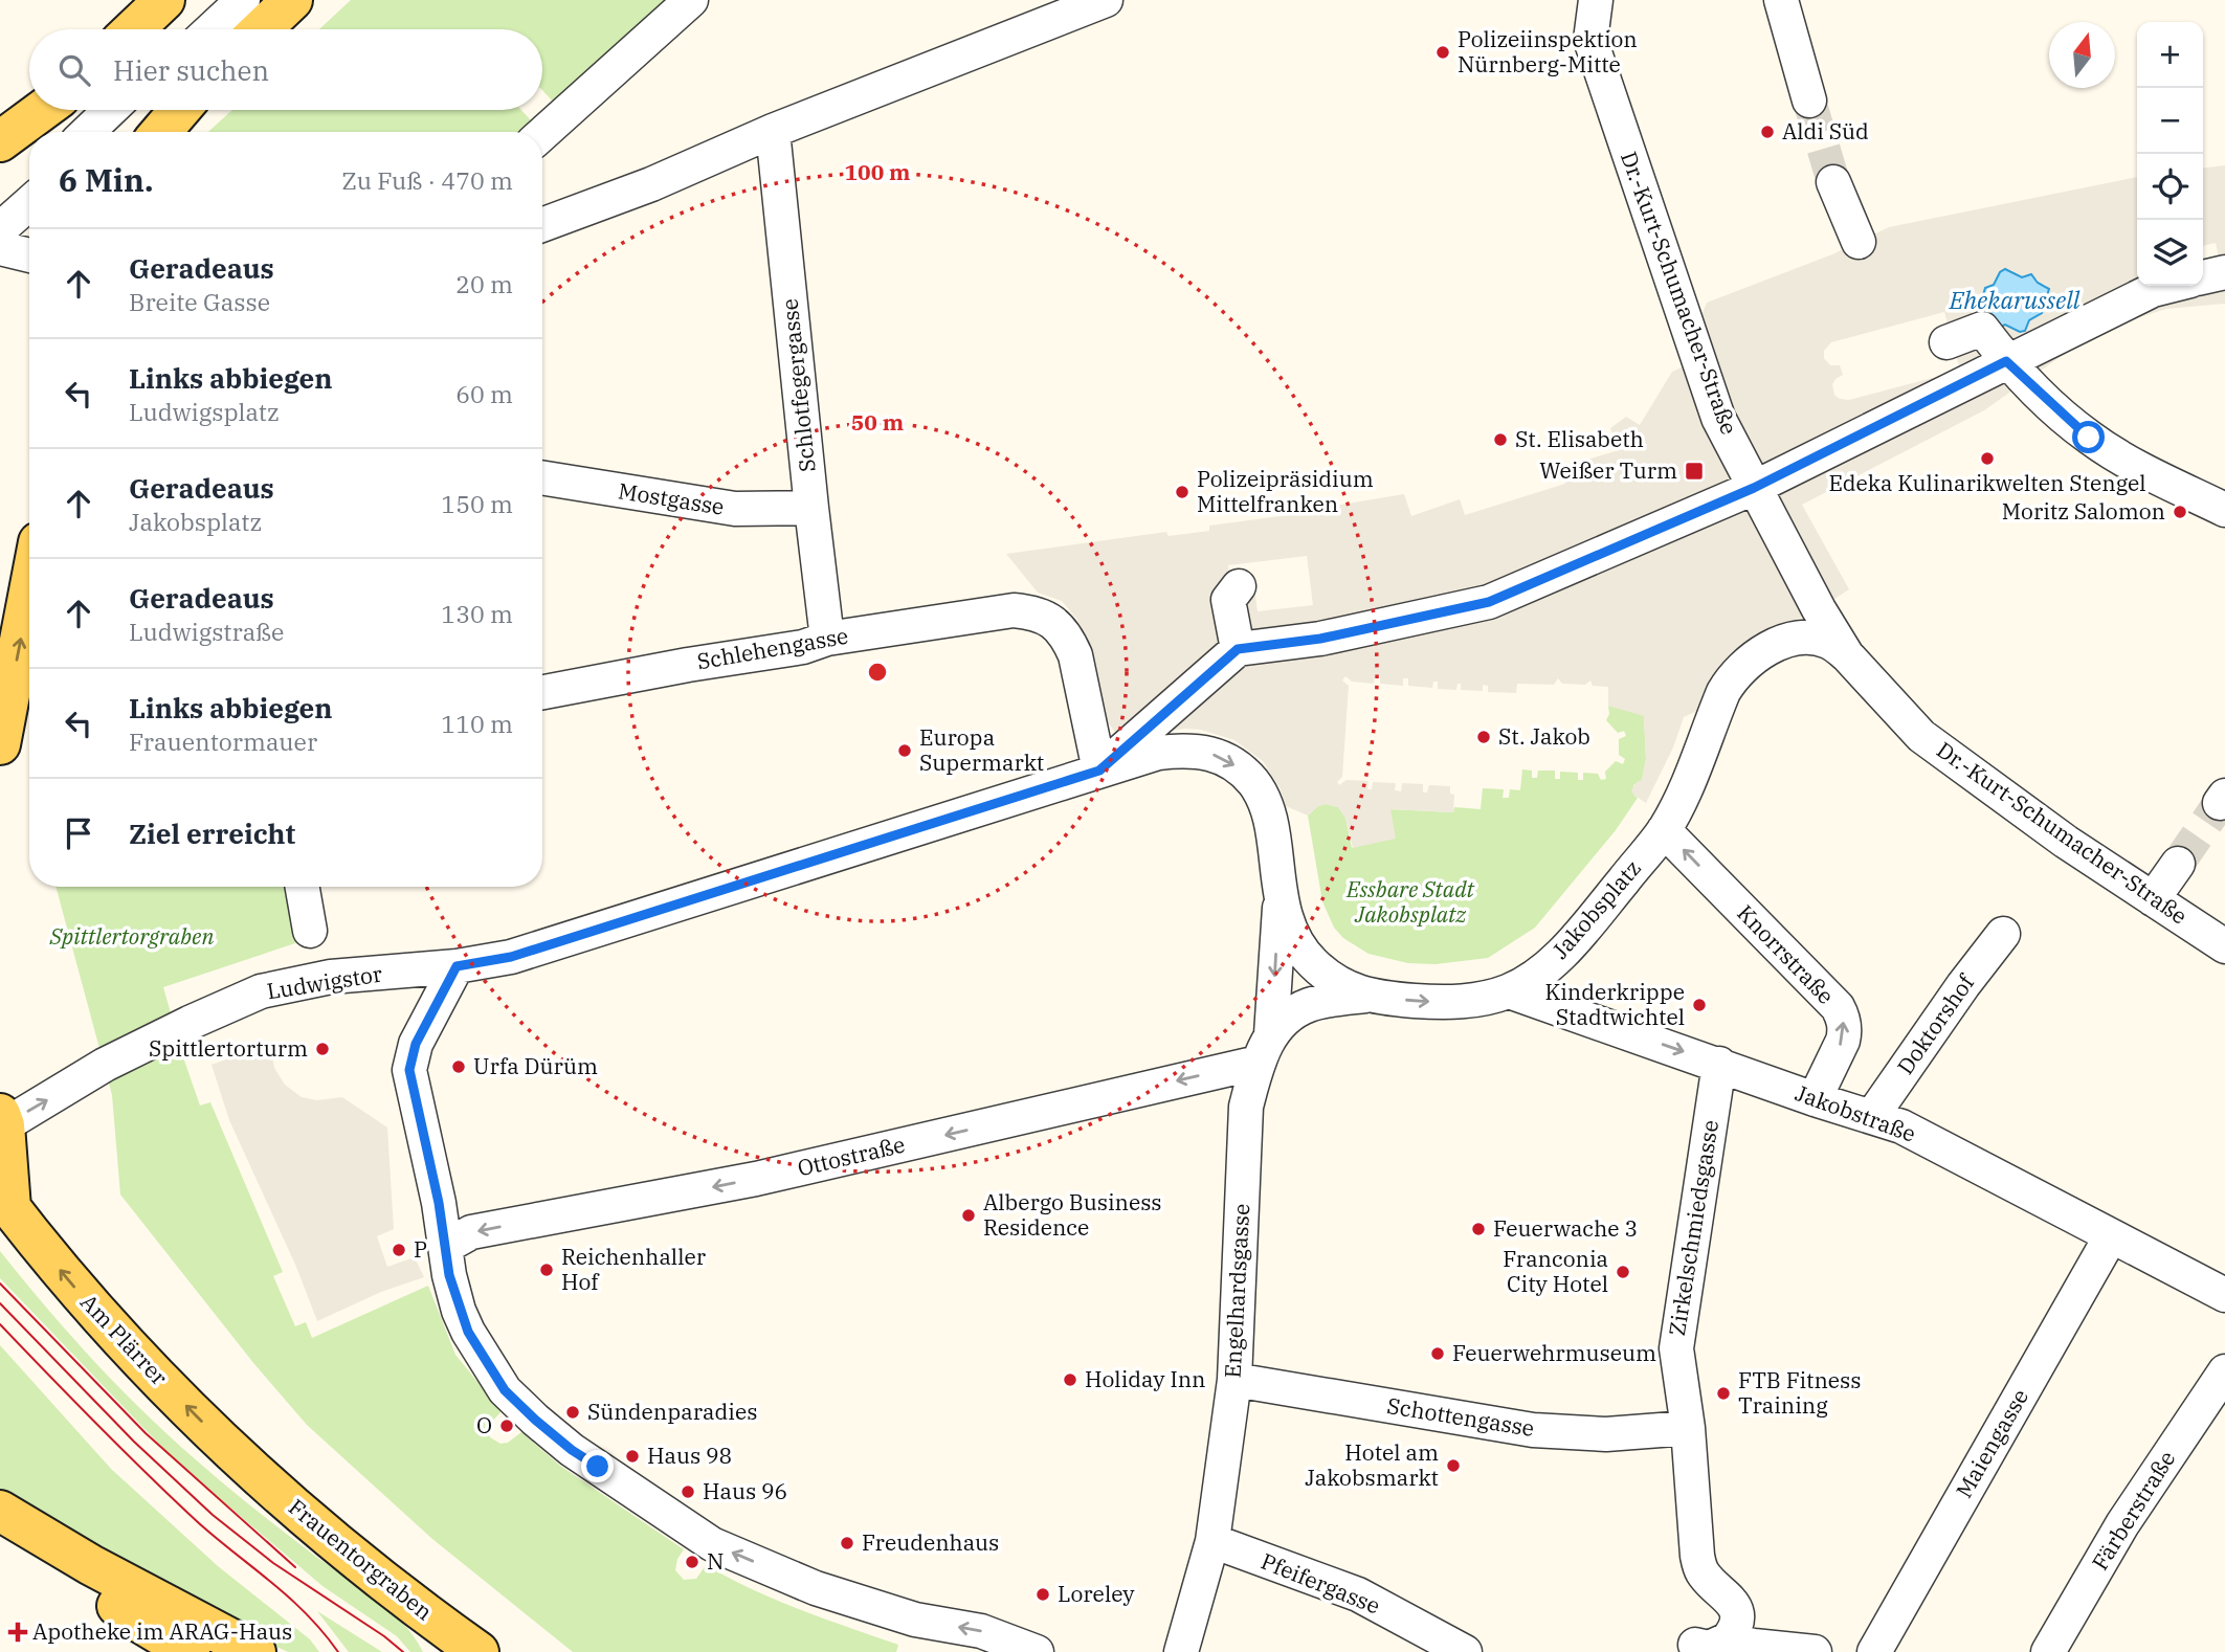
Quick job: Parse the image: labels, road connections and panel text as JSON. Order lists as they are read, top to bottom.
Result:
{
  "streets": {
    "main road": ["Am Plärrer", "Frauentorgraben"],
    "street": [
      "Dr.-Kurt-Schumacher-Straße",
      "Schlotfegergasse",
      "Mostgasse",
      "Schlehengasse",
      "Jakobsplatz",
      "Knorrstraße",
      "Ludwigstor",
      "Doktorshof",
      "Jakobstraße",
      "Ottostraße",
      "Zirkelschmiedsgasse",
      "Engelhardsgasse",
      "Schottengasse",
      "Maiengasse",
      "Färberstraße",
      "Pfeifergasse"
    ]
  },
  "crossings": [
    ["Dr.-Kurt-Schumacher-Straße", "Jakobsplatz"],
    ["Schlotfegergasse", "Mostgasse"],
    ["Schlotfegergasse", "Schlehengasse"],
    ["Schlehengasse", "Ludwigstor"],
    ["Jakobsplatz", "Knorrstraße"],
    ["Jakobsplatz", "Ludwigstor"],
    ["Jakobsplatz", "Jakobstraße"],
    ["Jakobsplatz", "Ottostraße"],
    ["Jakobsplatz", "Engelhardsgasse"],
    ["Knorrstraße", "Jakobstraße"],
    ["Ludwigstor", "Am Plärrer"],
    ["Doktorshof", "Jakobstraße"],
    ["Jakobstraße", "Zirkelschmiedsgasse"],
    ["Jakobstraße", "Maiengasse"],
    ["Ottostraße", "Engelhardsgasse"],
    ["Zirkelschmiedsgasse", "Schottengasse"],
    ["Engelhardsgasse", "Schottengasse"],
    ["Engelhardsgasse", "Pfeifergasse"],
    ["Am Plärrer", "Frauentorgraben"]
  ],
  "one_way": ["Knorrstraße", "Ottostraße"],
  "water": ["Ehekarussell"],
  "parks": ["Essbare Stadt Jakobsplatz", "Spittlertorgraben"],
  "places": {
    "other": [
      "Polizeiinspektion Nürnberg-Mitte",
      "Aldi Süd",
      "St. Elisabeth",
      "Edeka Kulinarikwelten Stengel",
      "Polizeipräsidium Mittelfranken",
      "Moritz Salomon",
      "St. Jakob",
      "Europa Supermarkt",
      "Kinderkrippe Stadtwichtel",
      "Spittlertorturm",
      "Urfa Dürüm",
      "Albergo Business Residence",
      "Feuerwache 3",
      "P",
      "Reichenhaller Hof",
      "Franconia City Hotel",
      "Feuerwehrmuseum",
      "Holiday Inn",
      "FTB Fitness Training",
      "Sündenparadies",
      "O",
      "Haus 98",
      "Hotel am Jakobsmarkt",
      "Haus 96",
      "Freudenhaus",
      "N",
      "Loreley"
    ],
    "transit": ["Weißer Turm"],
    "health": ["Apotheke im ARAG-Haus"]
  },
  "north": "top",
  "page": {
    "map_buttons": ["+", "−"],
    "search": "Hier suchen",
    "heading": ["6 Min.", "Zu Fuß · 470 m"],
    "list": [
      ["Geradeaus", "Breite Gasse", "20 m"],
      ["Links abbiegen", "Ludwigsplatz", "60 m"],
      ["Geradeaus", "Jakobsplatz", "150 m"],
      ["Geradeaus", "Ludwigstraße", "130 m"],
      ["Links abbiegen", "Frauentormauer", "110 m"],
      "Ziel erreicht"
    ]
  },
  "rings": ["100 m", "50 m"]
}
